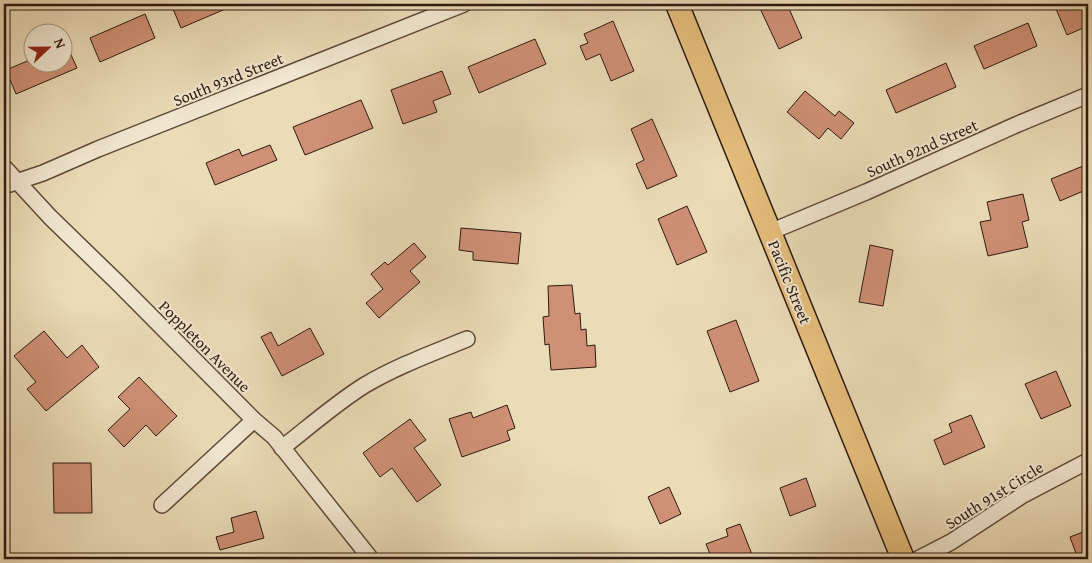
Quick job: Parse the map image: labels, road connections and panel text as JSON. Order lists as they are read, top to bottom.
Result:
{
  "streets": {
    "main road": ["Pacific Street"],
    "street": [
      "South 93rd Street",
      "South 92nd Street",
      "Poppleton Avenue",
      "South 91st Circle"
    ]
  },
  "crossings": [
    ["South 93rd Street", "Poppleton Avenue"],
    ["South 92nd Street", "Pacific Street"]
  ],
  "north": "right"
}
